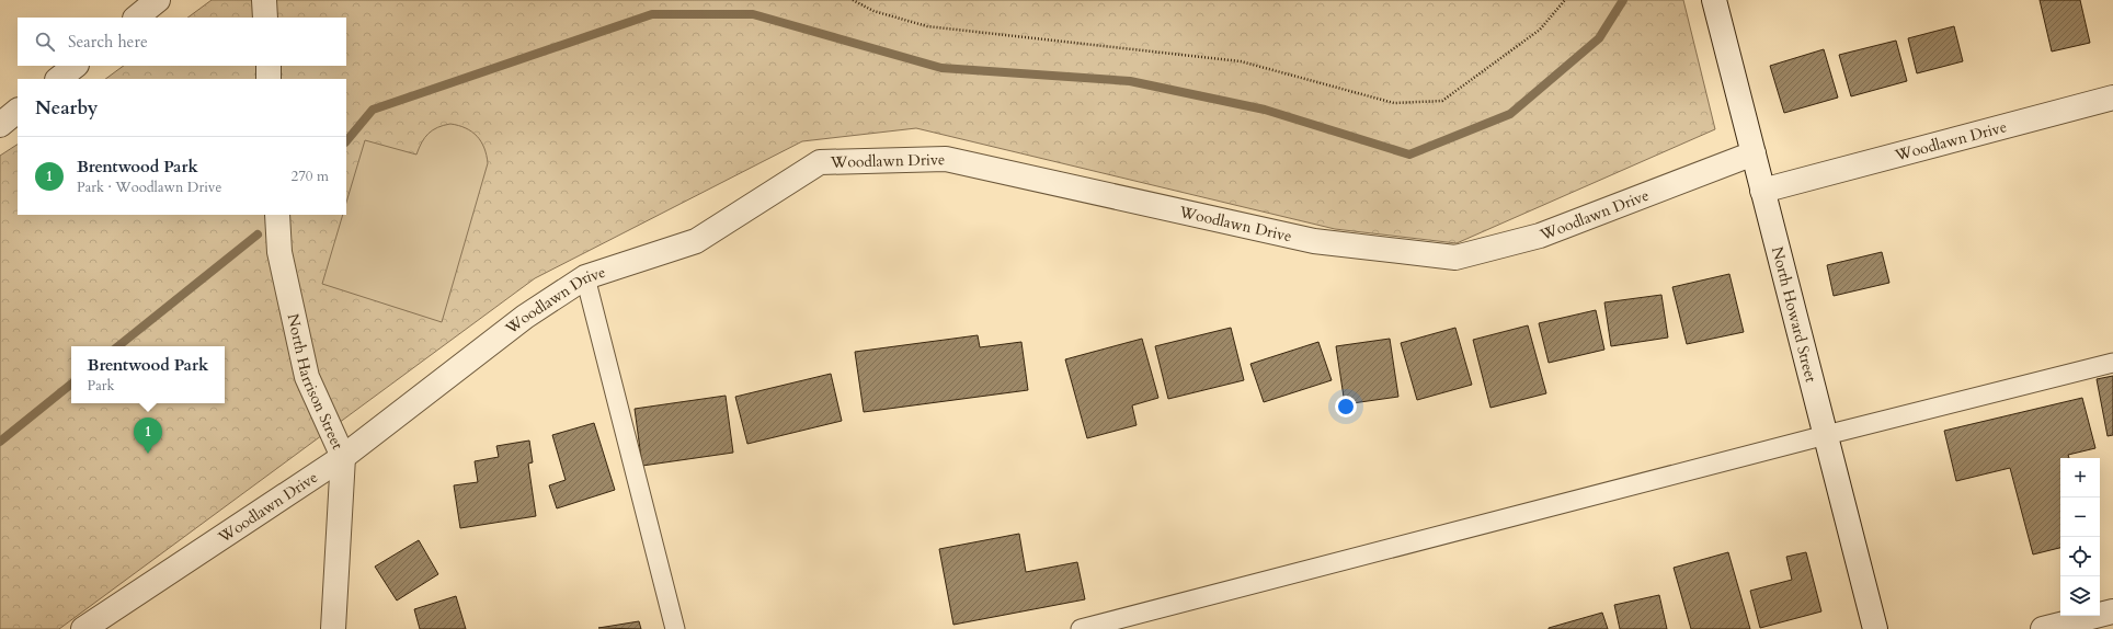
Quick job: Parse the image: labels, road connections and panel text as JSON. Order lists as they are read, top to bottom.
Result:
{
  "streets": {
    "street": ["Woodlawn Drive", "North Howard Street", "North Harrison Street"]
  },
  "crossings": [
    ["Woodlawn Drive", "North Howard Street"],
    ["Woodlawn Drive", "North Harrison Street"]
  ],
  "page": {
    "search": "Search here",
    "heading": "Nearby",
    "list": [
      {
        "mark": "1",
        "name": "Brentwood Park",
        "note": "Park · Woodlawn Drive",
        "value": "270 m"
      }
    ],
    "popup": ["Brentwood Park", "Park"],
    "pins": "1",
    "map_buttons": ["+", "−"]
  }
}
